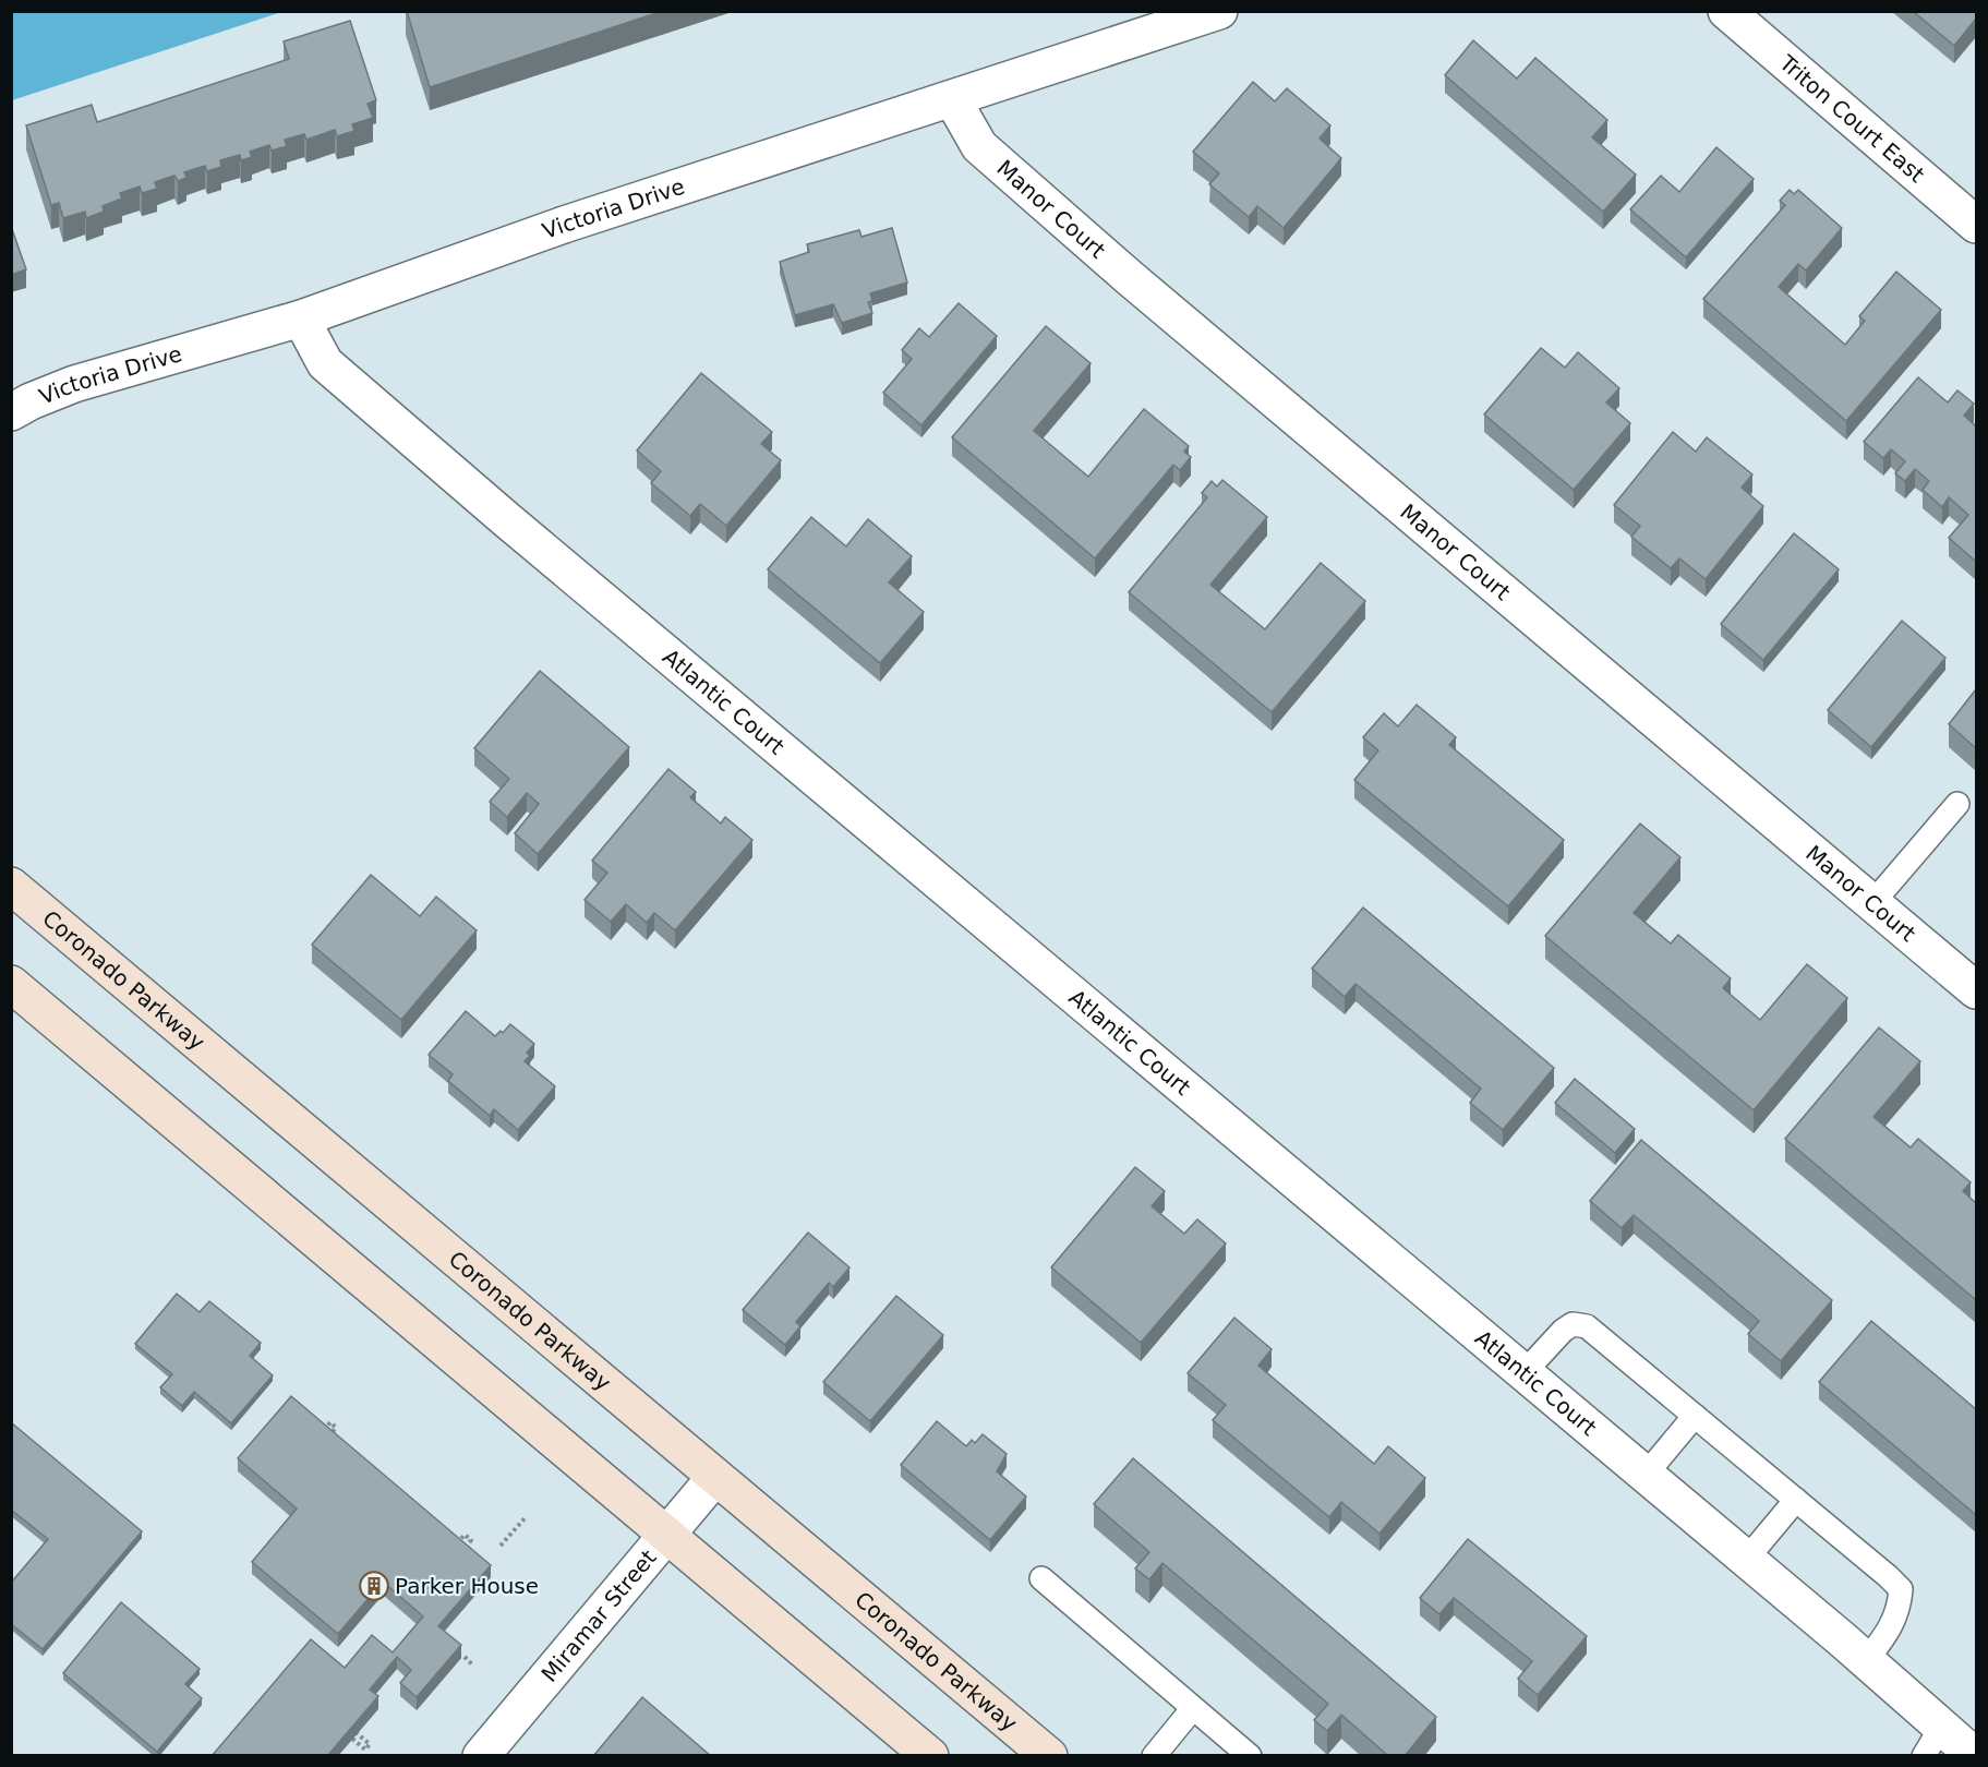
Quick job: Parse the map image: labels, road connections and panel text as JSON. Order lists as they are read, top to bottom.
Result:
{
  "streets": {
    "street": [
      "Triton Court East",
      "Victoria Drive",
      "Manor Court",
      "Atlantic Court",
      "Coronado Parkway",
      "Miramar Street"
    ]
  },
  "crossings": [
    ["Victoria Drive", "Manor Court"],
    ["Victoria Drive", "Atlantic Court"],
    ["Coronado Parkway", "Miramar Street"]
  ],
  "places": {
    "building": ["Parker House"]
  }
}
